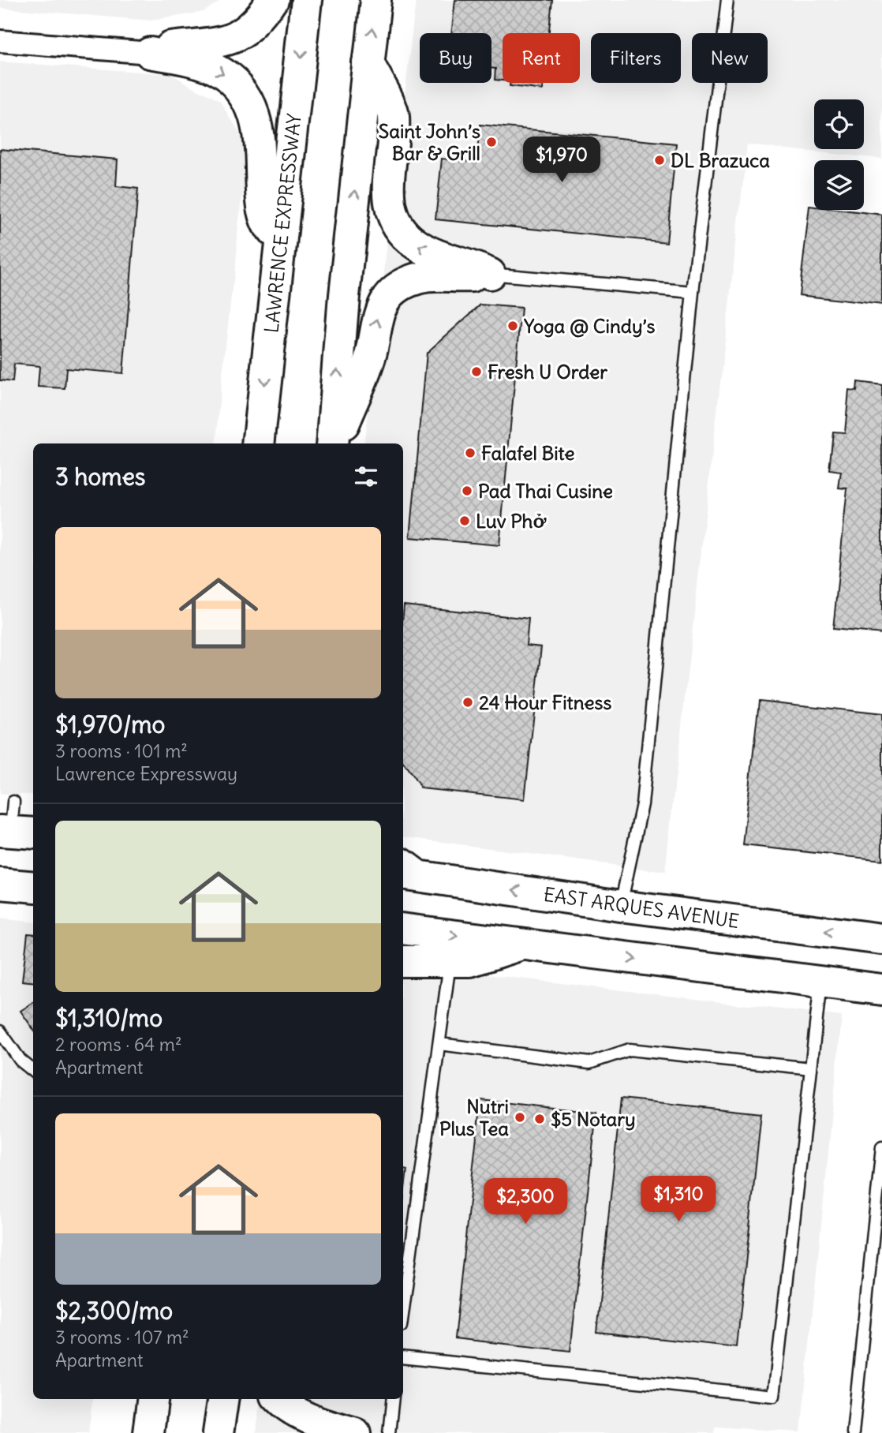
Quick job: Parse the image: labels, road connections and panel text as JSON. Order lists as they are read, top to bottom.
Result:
{
  "streets": {
    "main road": ["LAWRENCE EXPRESSWAY", "EAST ARQUES AVENUE"]
  },
  "places": [
    "Saint John’s Bar & Grill",
    "DL Brazuca",
    "Yoga @ Cindy’s",
    "Fresh U Order",
    "Falafel Bite",
    "Pad Thai Cusine",
    "Luv Phở",
    "24 Hour Fitness",
    "Nutri Plus Tea",
    "$5 Notary"
  ],
  "page": {
    "chip": [
      "Buy",
      "Rent",
      "Filters",
      "New"
    ],
    "price": ["$1,970", "$1,310", "$2,300"],
    "heading": "3 homes",
    "list": [
      {
        "name": "$1,970/mo",
        "note": "3 rooms · 101 m² · Lawrence Expressway"
      },
      {
        "name": "$1,310/mo",
        "note": "2 rooms · 64 m² · Apartment"
      },
      {
        "name": "$2,300/mo",
        "note": "3 rooms · 107 m² · Apartment"
      }
    ]
  }
}
